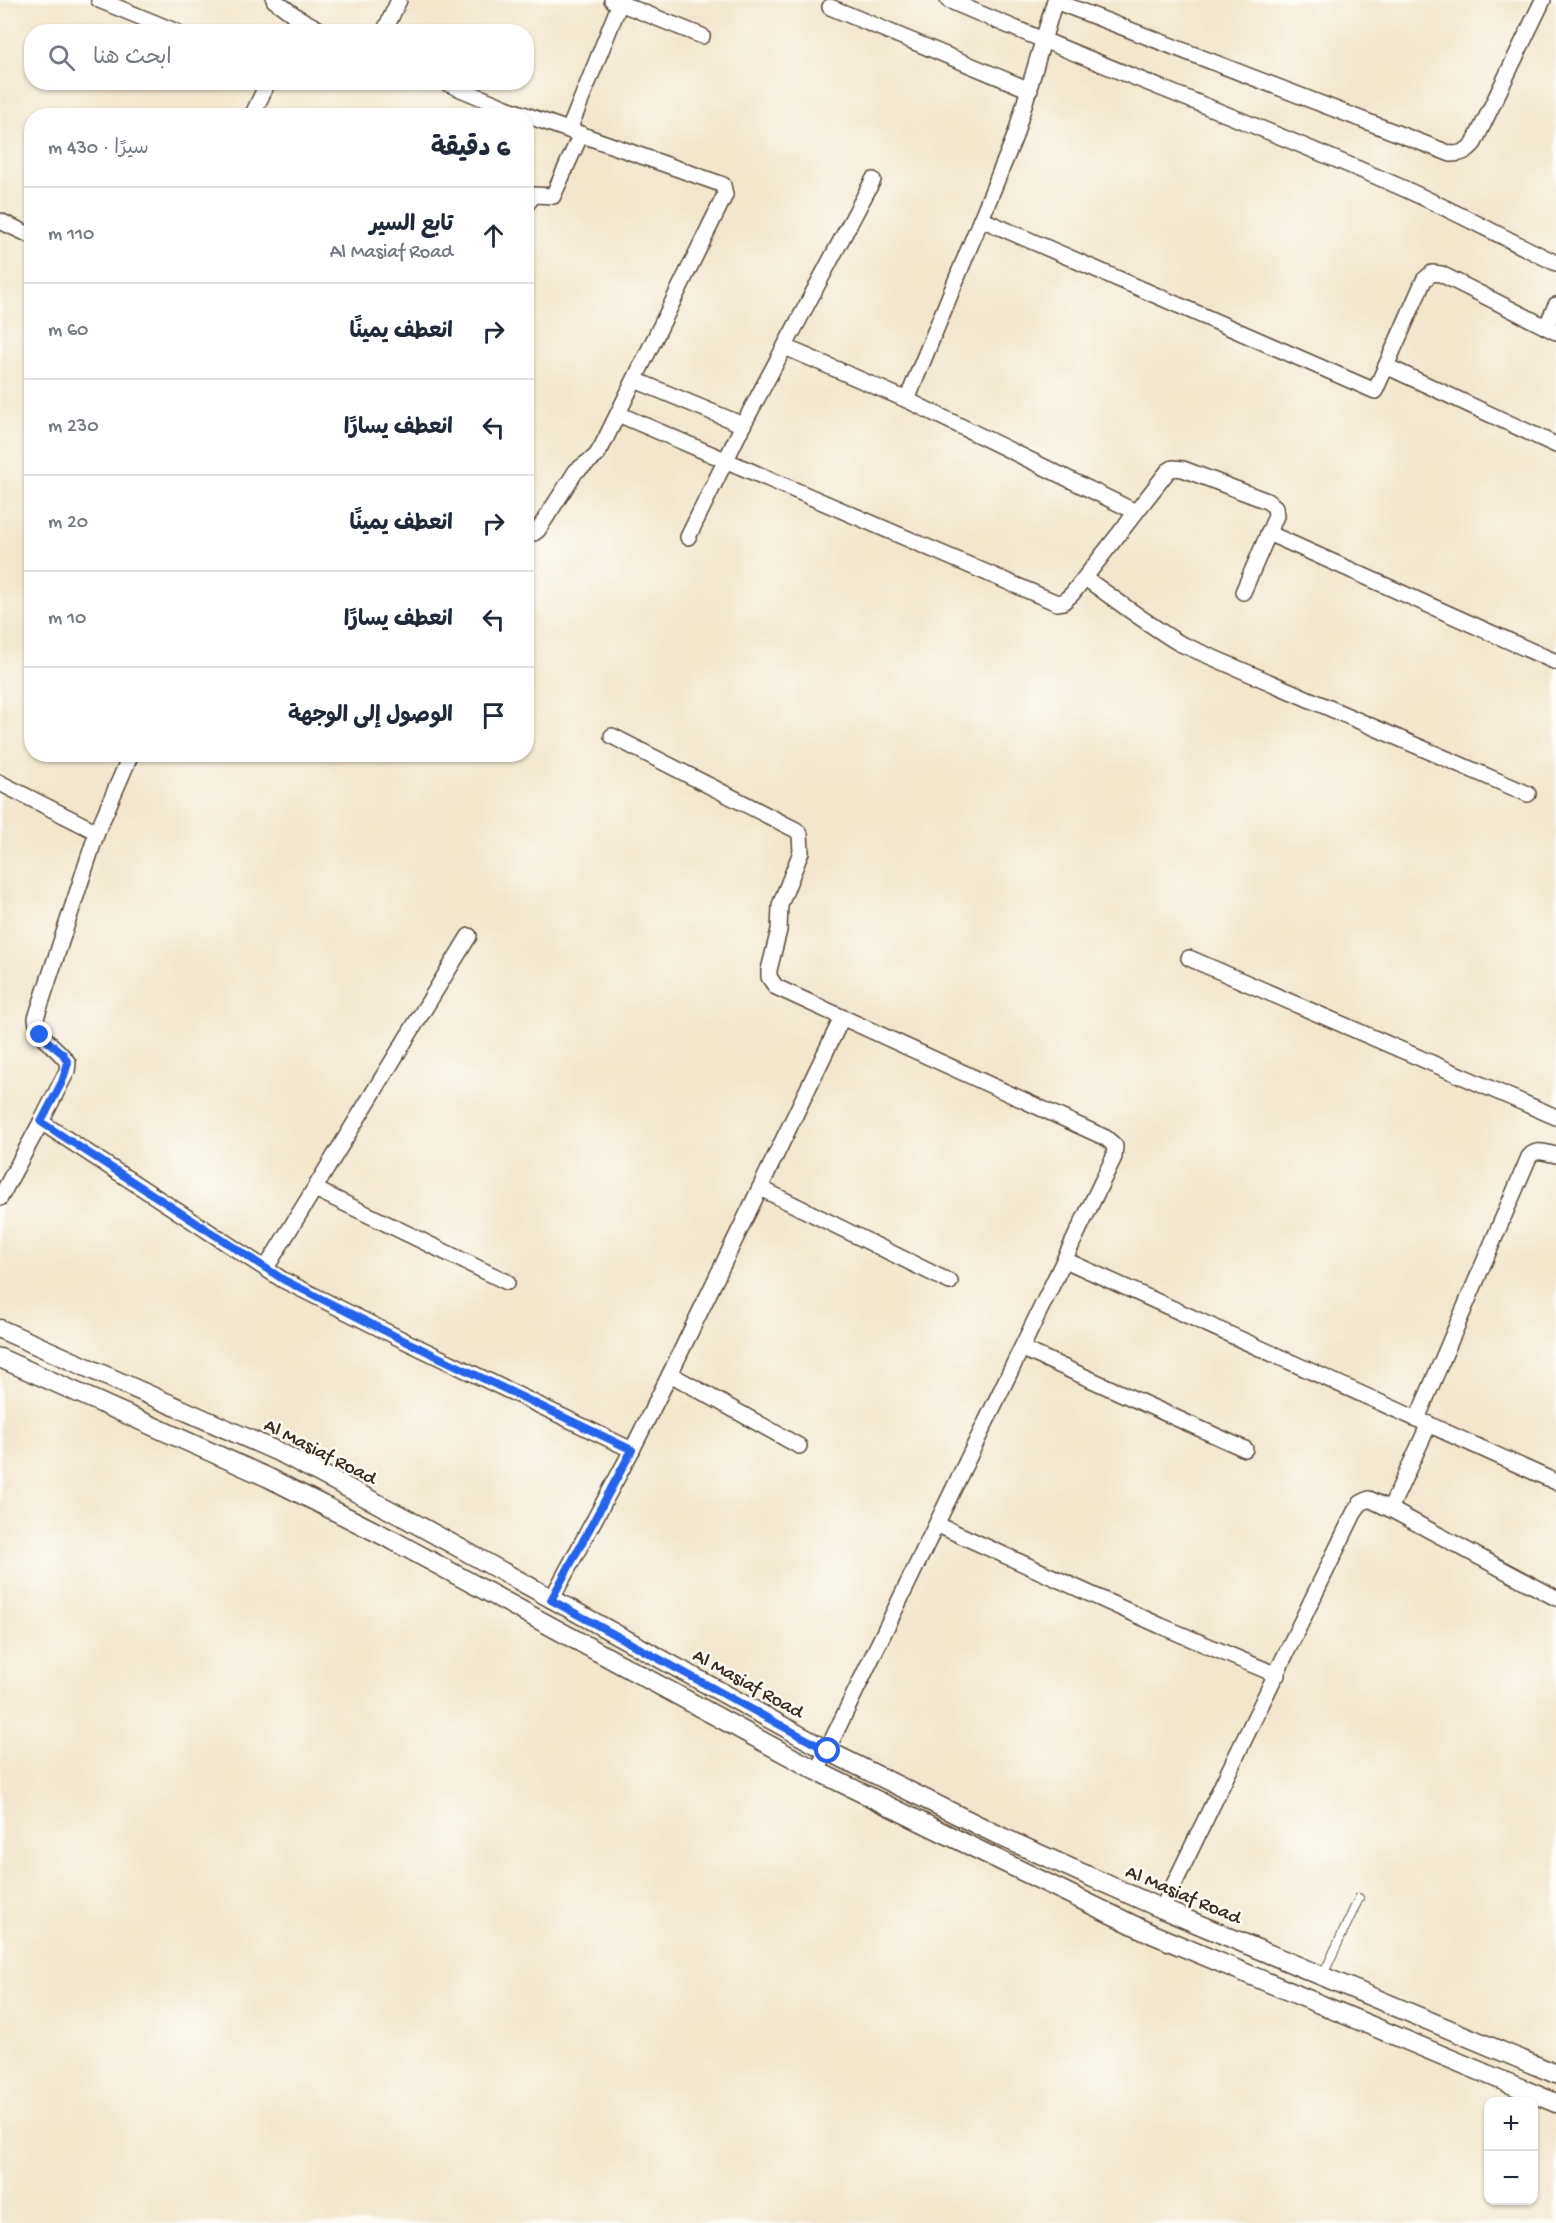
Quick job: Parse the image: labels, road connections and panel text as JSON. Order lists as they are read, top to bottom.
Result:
{
  "streets": {
    "street": ["Al Masiaf Road"]
  },
  "page": {
    "search": "ابحث هنا",
    "heading": ["6 دقيقة", "سيرًا · 430 m"],
    "list": [
      ["تابع السير", "Al Masiaf Road", "110 m"],
      ["انعطف يمينًا", "60 m"],
      ["انعطف يسارًا", "230 m"],
      ["انعطف يمينًا", "20 m"],
      ["انعطف يسارًا", "10 m"],
      "الوصول إلى الوجهة"
    ],
    "map_buttons": ["+", "−"]
  }
}
